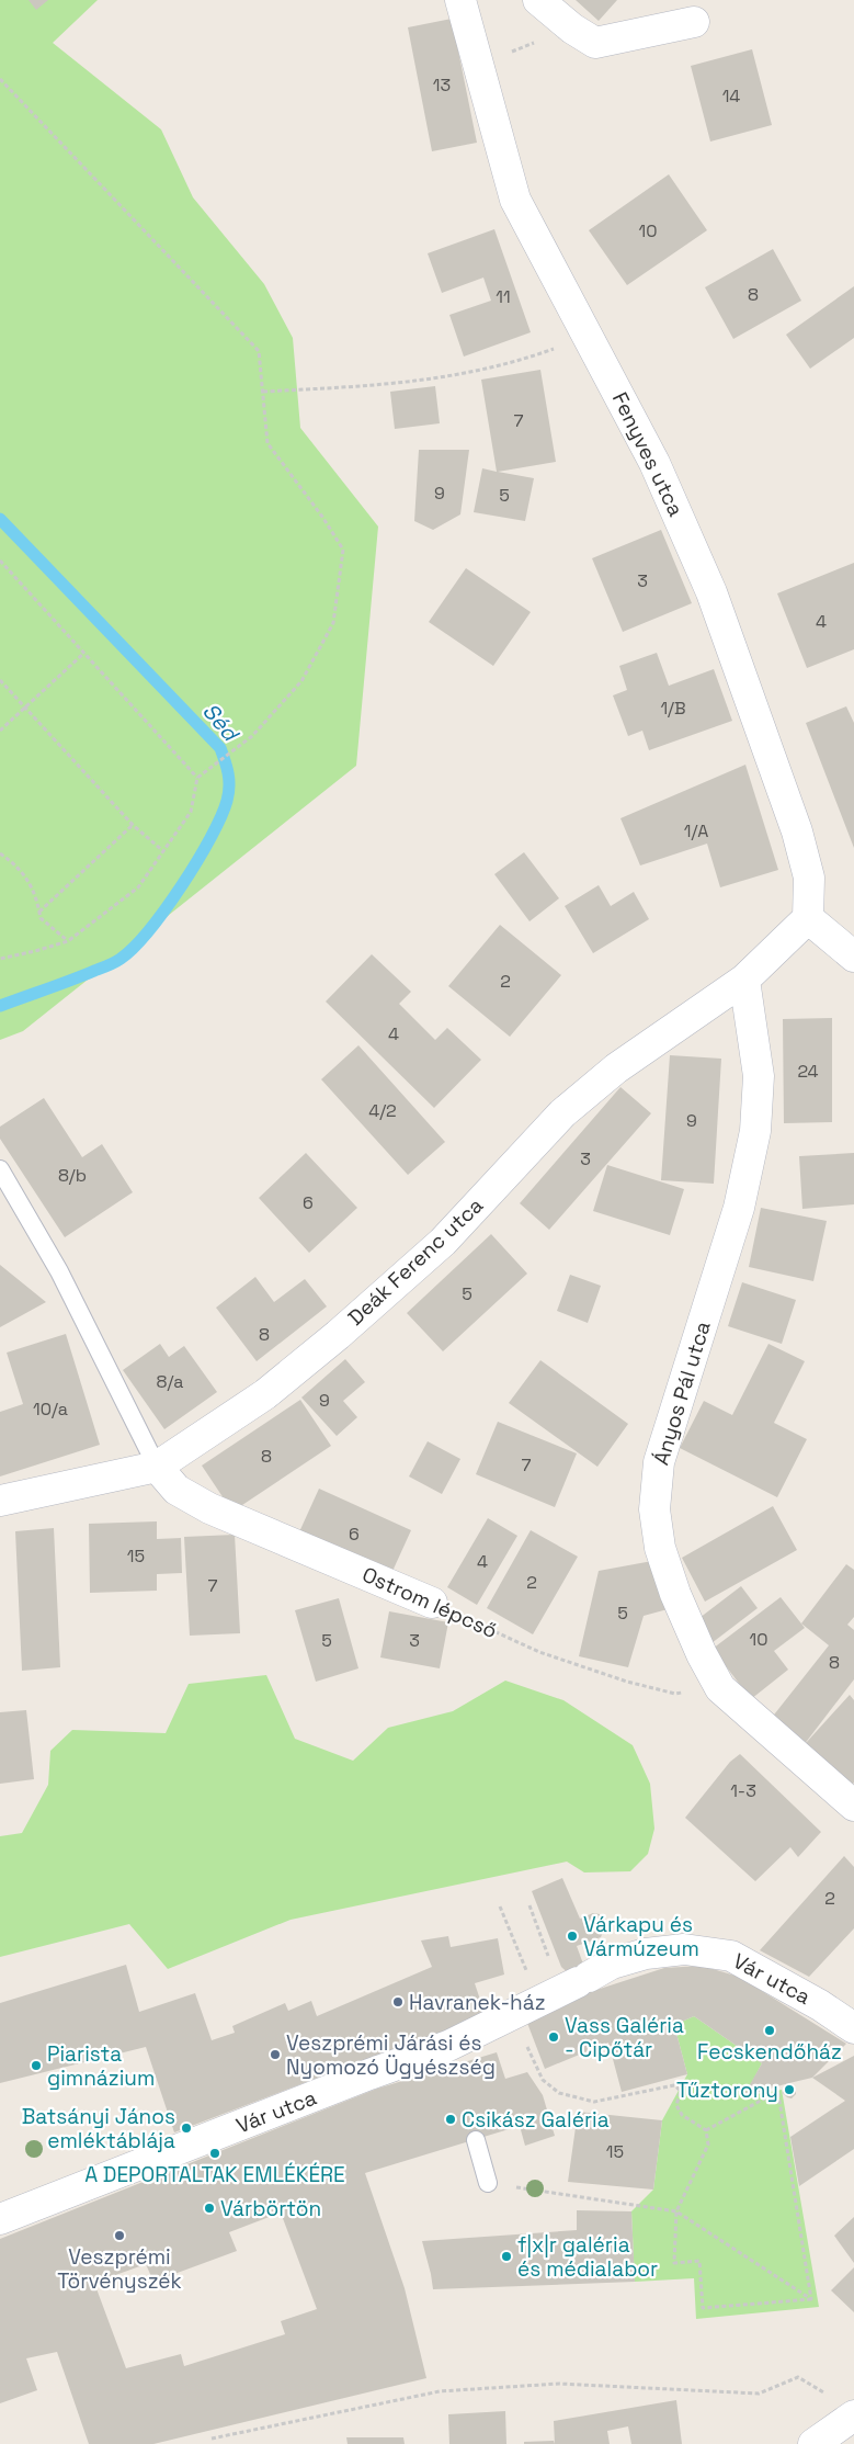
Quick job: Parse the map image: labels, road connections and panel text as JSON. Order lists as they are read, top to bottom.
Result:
{
  "streets": {
    "street": [
      "Fenyves utca",
      "Deák Ferenc utca",
      "Ányos Pál utca",
      "Ostrom lépcső",
      "Vár utca"
    ]
  },
  "crossings": [
    ["Fenyves utca", "Deák Ferenc utca"],
    ["Deák Ferenc utca", "Ányos Pál utca"],
    ["Deák Ferenc utca", "Ostrom lépcső"],
    ["Ányos Pál utca", "Ostrom lépcső"]
  ],
  "water": ["Séd"],
  "places": [
    "Várkapu és Vármúzeum",
    "Havranek-ház",
    "Fecskendőház",
    "Vass Galéria - Cipőtár",
    "Veszprémi Járási és Nyomozó Ügyészség",
    "Piarista gimnázium",
    "Tűztorony",
    "Csikász Galéria",
    "Batsányi János emléktáblája",
    "A DEPORTALTAK EMLÉKÉRE",
    "Várbörtön",
    "Veszprémi Törvényszék",
    "f|x|r galéria és médialabor"
  ],
  "house_numbers": [
    "13",
    "14",
    "10",
    "8",
    "11",
    "7",
    "9",
    "5",
    "3",
    "4",
    "1/B",
    "1/A",
    "2",
    "4",
    "24",
    "4/2",
    "9",
    "3",
    "8/b",
    "6",
    "5",
    "8",
    "8/a",
    "9",
    "10/a",
    "8",
    "7",
    "6",
    "15",
    "4",
    "2",
    "7",
    "5",
    "10",
    "5",
    "3",
    "8",
    "1-3",
    "2",
    "15"
  ]
}
